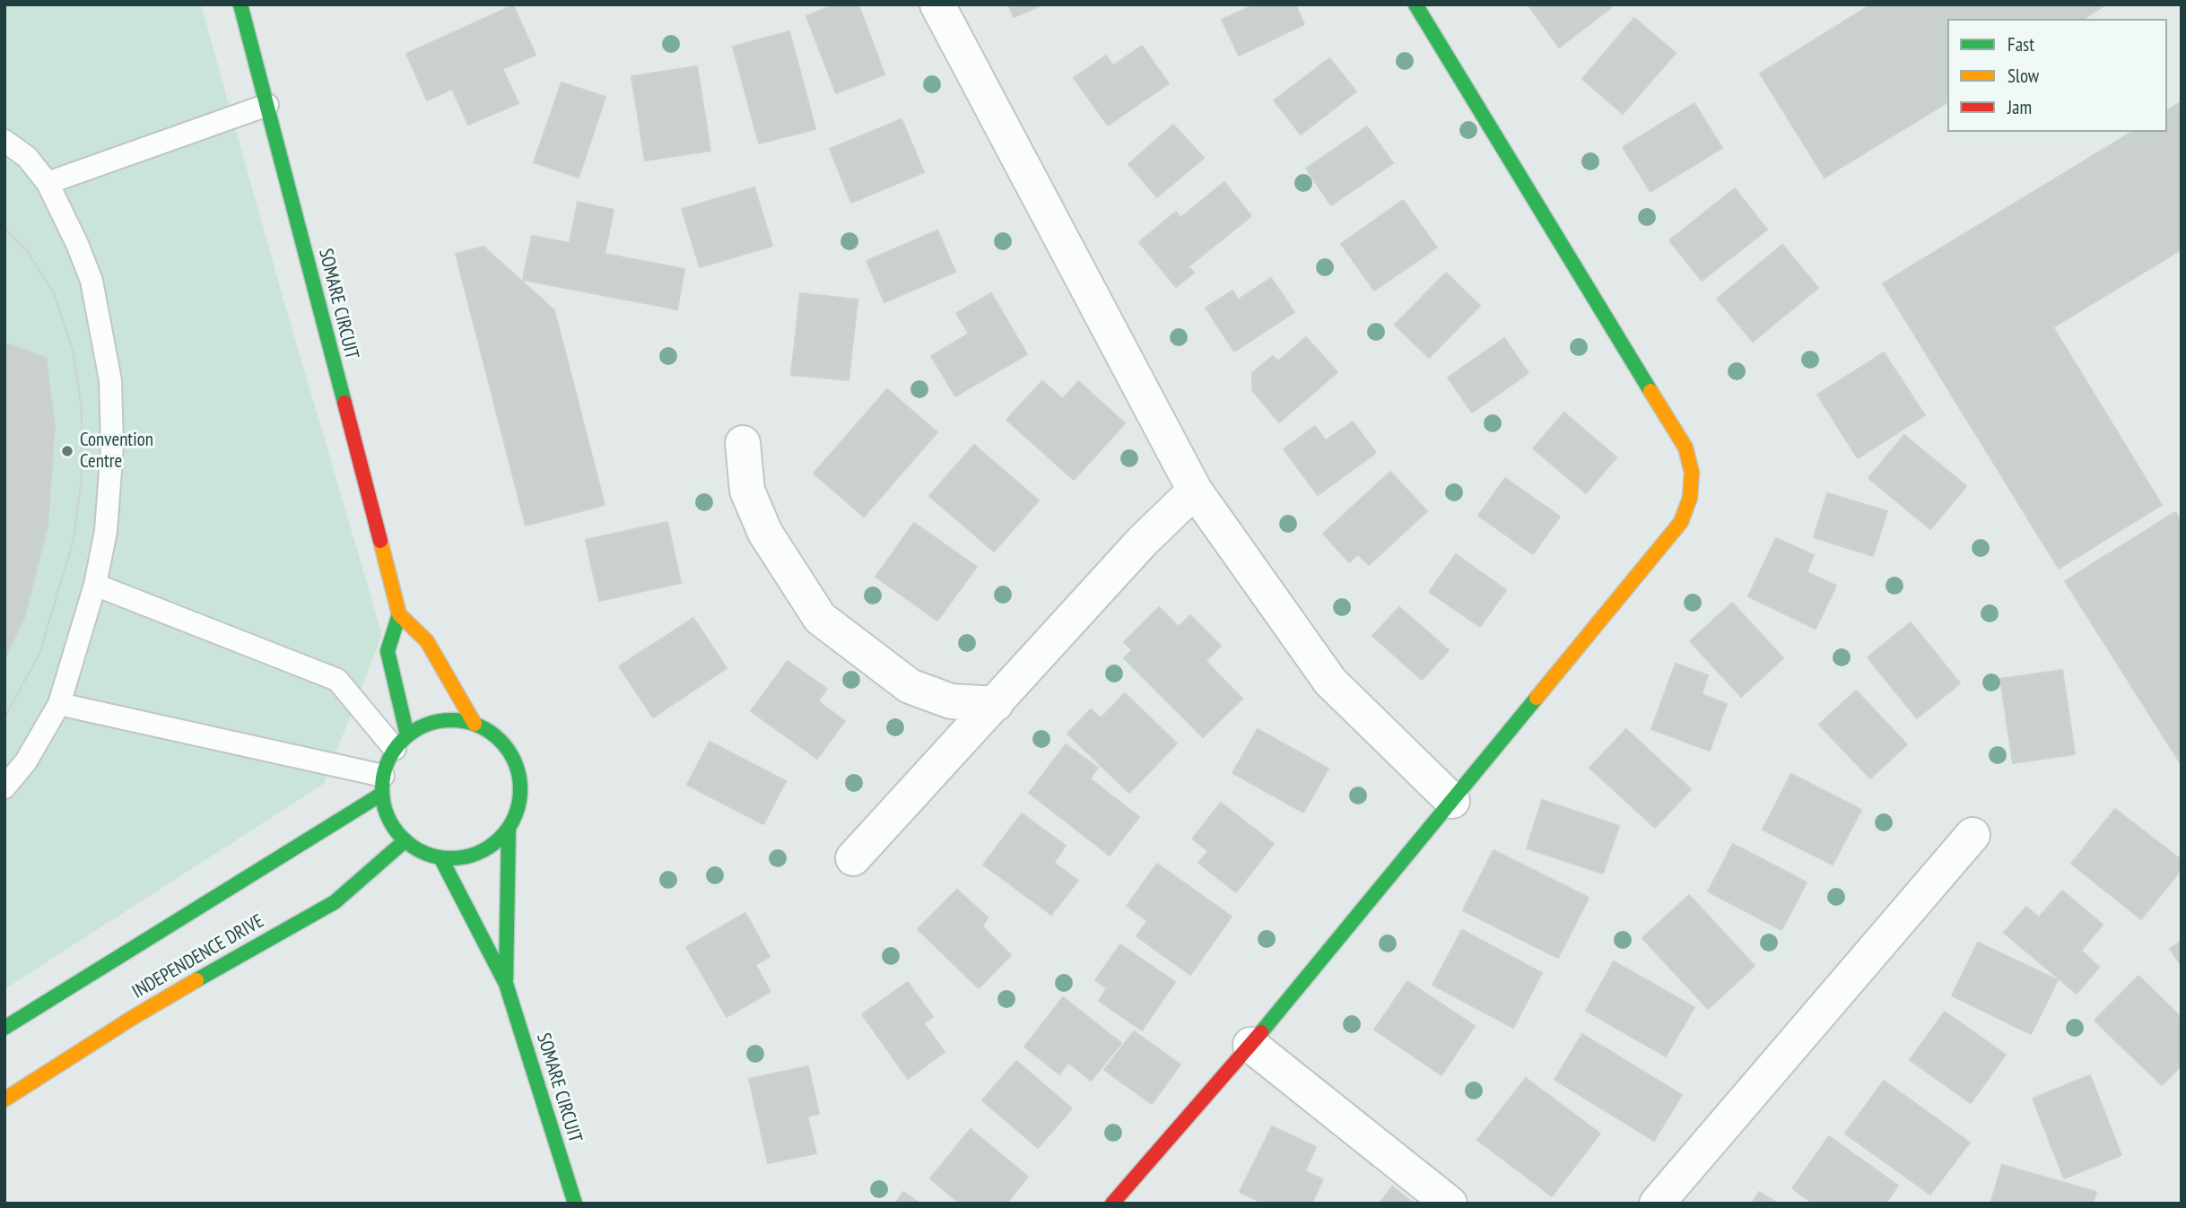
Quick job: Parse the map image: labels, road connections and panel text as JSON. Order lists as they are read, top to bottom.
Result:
{
  "streets": {
    "street": ["SOMARE CIRCUIT", "INDEPENDENCE DRIVE"]
  },
  "crossings": [
    ["SOMARE CIRCUIT", "INDEPENDENCE DRIVE"]
  ],
  "places": ["Convention Centre"],
  "legend": ["Fast", "Slow", "Jam"]
}
